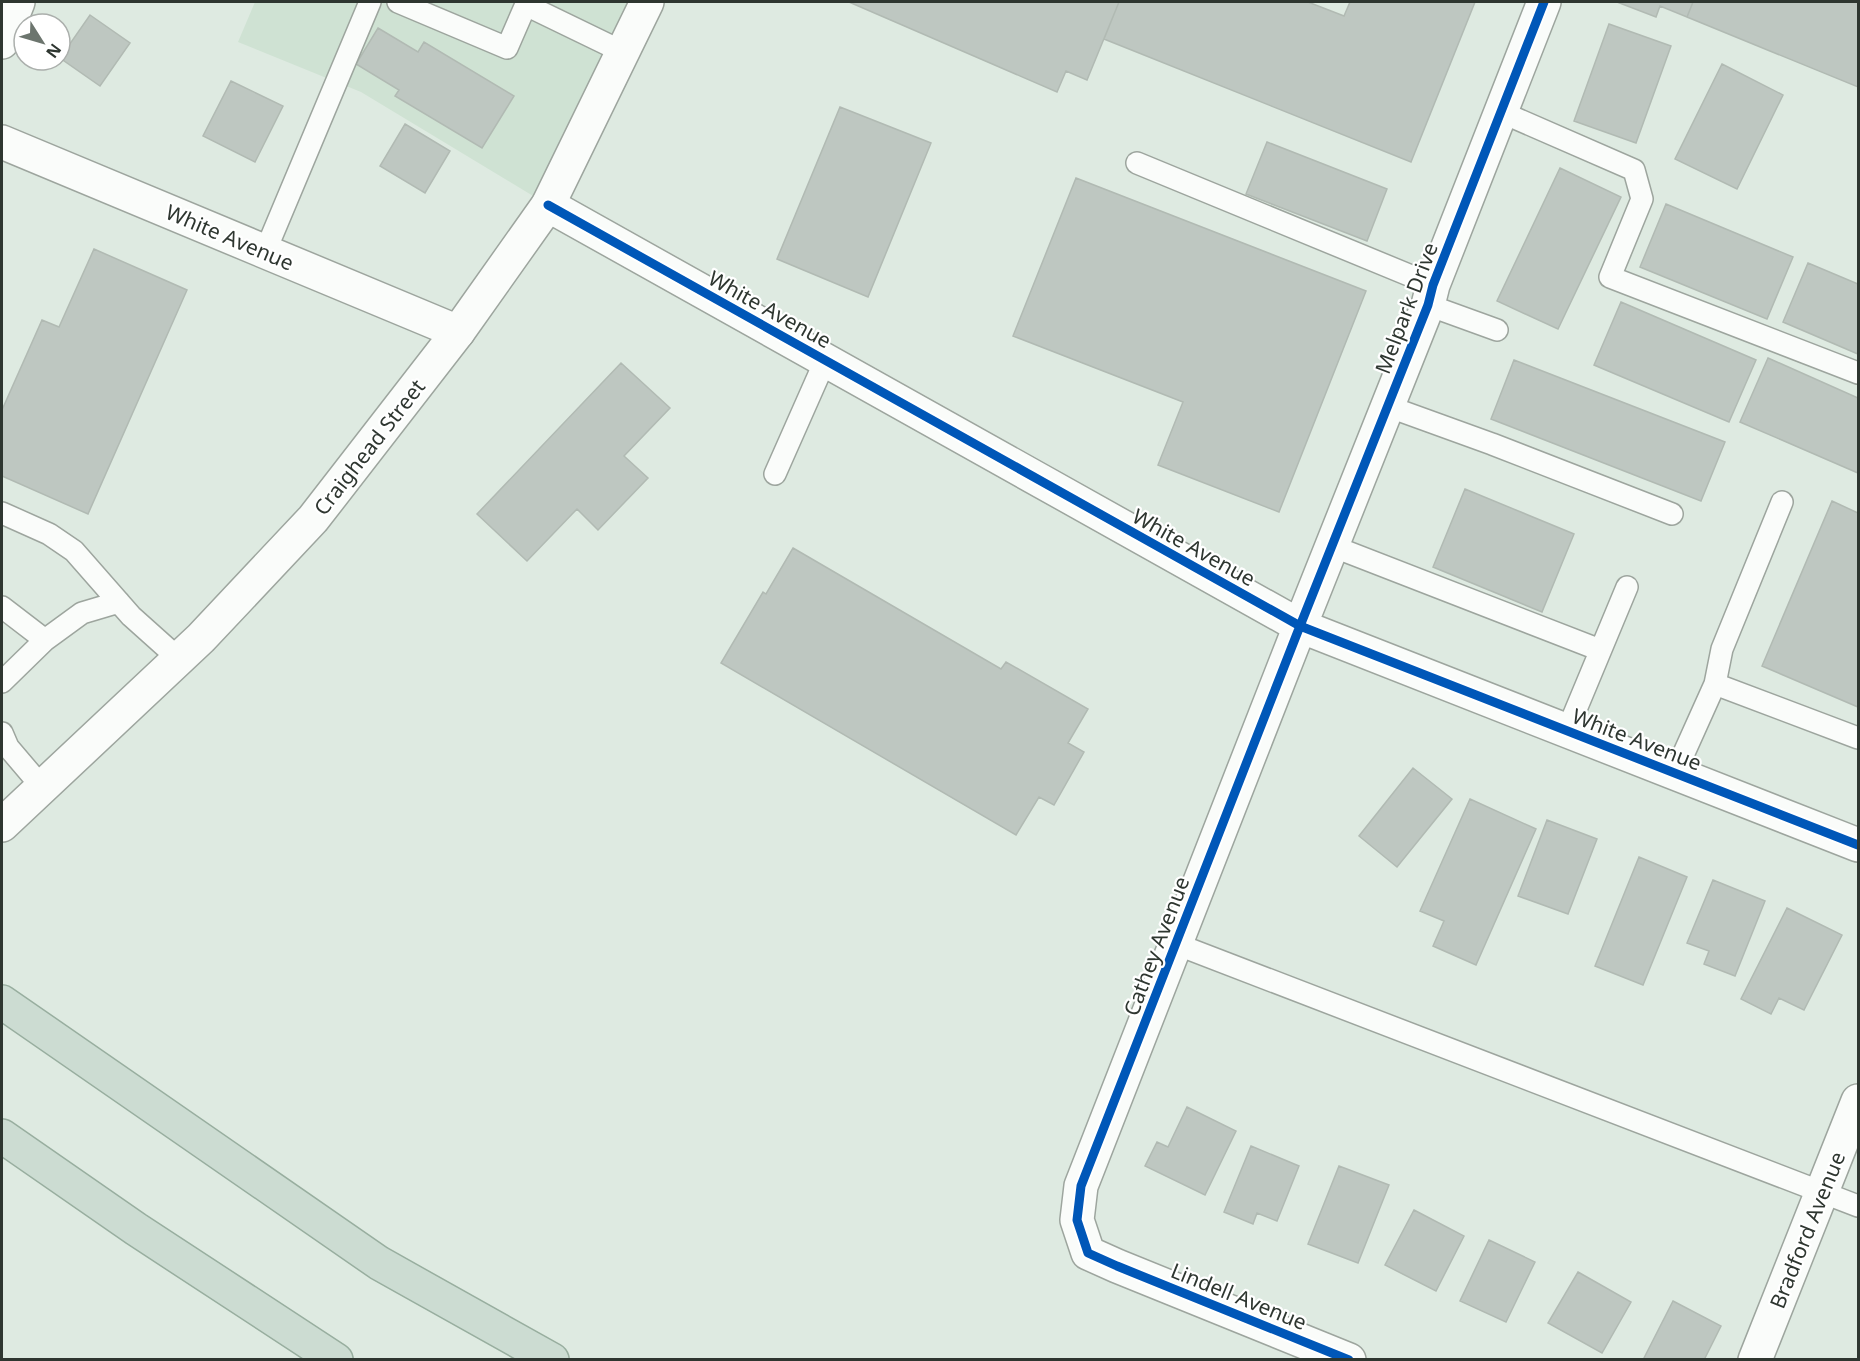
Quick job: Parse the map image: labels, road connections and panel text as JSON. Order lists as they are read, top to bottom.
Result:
{
  "streets": {
    "street": [
      "White Avenue",
      "Melpark Drive",
      "Craighead Street",
      "Cathey Avenue",
      "Bradford Avenue",
      "Lindell Avenue"
    ]
  },
  "crossings": [
    ["White Avenue", "Melpark Drive"],
    ["White Avenue", "Craighead Street"],
    ["White Avenue", "Cathey Avenue"],
    ["Melpark Drive", "Cathey Avenue"],
    ["Cathey Avenue", "Lindell Avenue"]
  ],
  "north": "bottom right"
}
